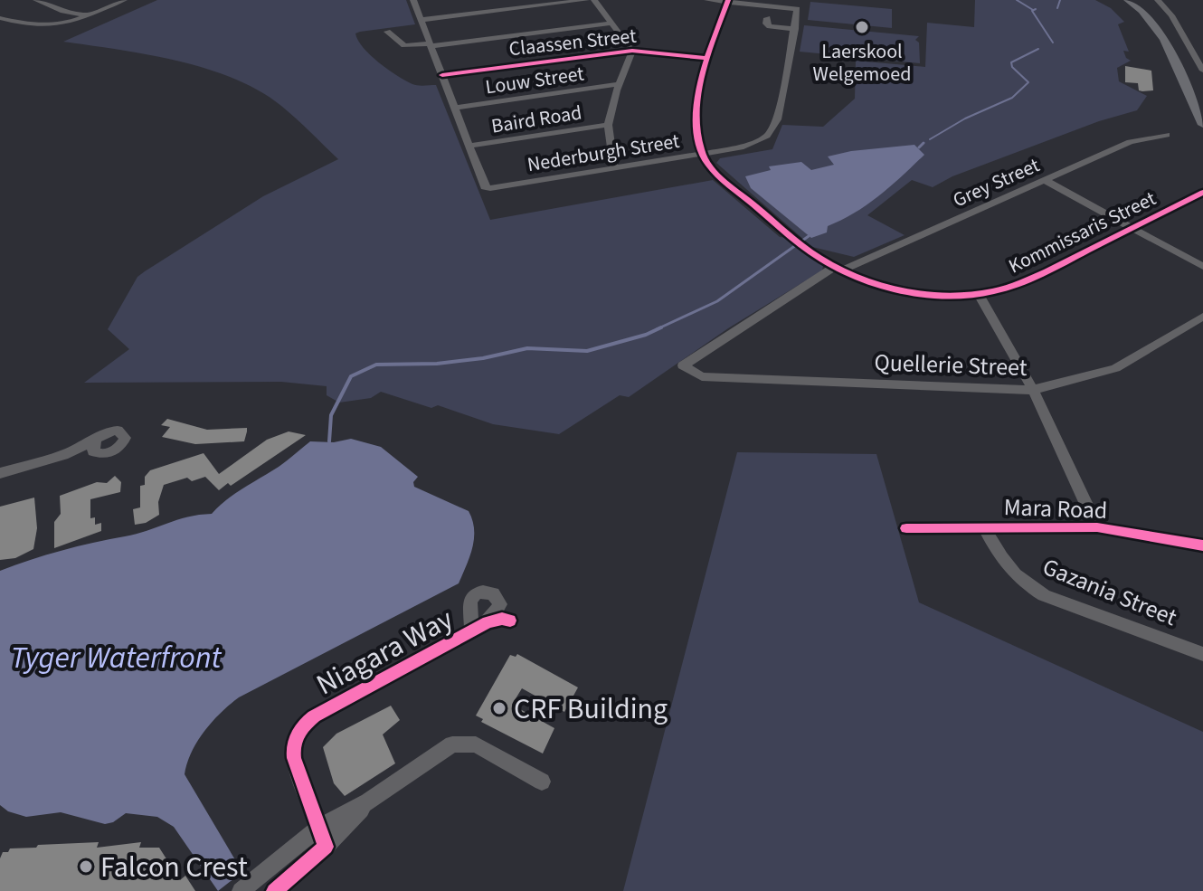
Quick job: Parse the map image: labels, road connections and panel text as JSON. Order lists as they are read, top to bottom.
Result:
{
  "streets": {
    "street": [
      "Claassen Street",
      "Louw Street",
      "Baird Road",
      "Nederburgh Street",
      "Grey Street",
      "Kommissaris Street",
      "Quellerie Street",
      "Mara Road",
      "Gazania Street",
      "Niagara Way"
    ]
  },
  "crossings": [
    ["Baird Road", "Nederburgh Street"],
    ["Nederburgh Street", "Kommissaris Street"],
    ["Grey Street", "Kommissaris Street"],
    ["Grey Street", "Quellerie Street"],
    ["Mara Road", "Gazania Street"]
  ],
  "water": ["Tyger Waterfront"],
  "places": ["Laerskool Welgemoed", "CRF Building", "Falcon Crest"]
}
